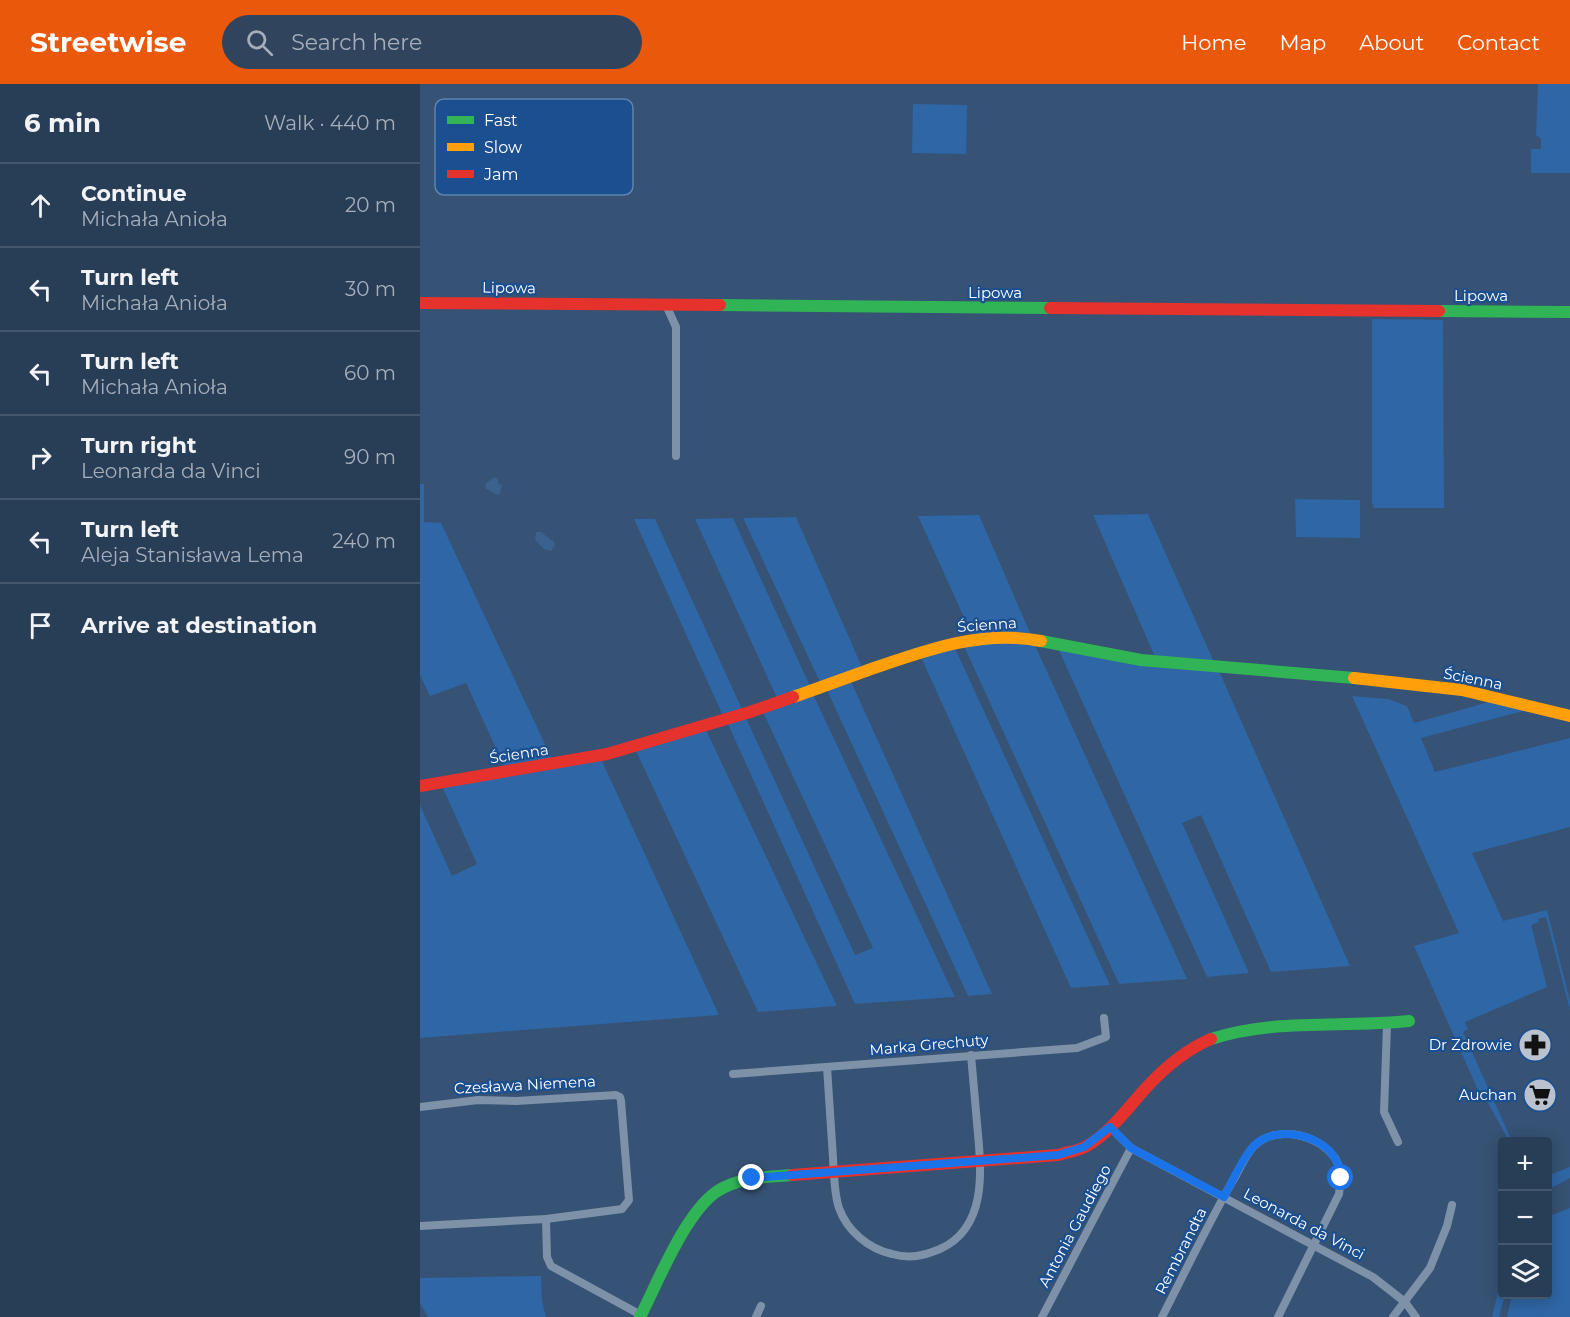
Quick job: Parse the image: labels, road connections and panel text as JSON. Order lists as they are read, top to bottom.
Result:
{
  "streets": {
    "street": [
      "Lipowa",
      "Ścienna",
      "Marka Grechuty",
      "Czesława Niemena",
      "Leonarda da Vinci",
      "Antonia Gaudiego",
      "Rembrandta"
    ]
  },
  "crossings": [
    ["Leonarda da Vinci", "Antonia Gaudiego"],
    ["Leonarda da Vinci", "Rembrandta"]
  ],
  "places": {
    "pharmacy": ["Dr Zdrowie"],
    "supermarket": ["Auchan"]
  },
  "legend": ["Fast", "Slow", "Jam"],
  "page": {
    "header": "Streetwise",
    "search": "Search here",
    "nav": [
      "Home",
      "Map",
      "About",
      "Contact"
    ],
    "heading": ["6 min", "Walk · 440 m"],
    "list": [
      ["Continue", "Michała Anioła", "20 m"],
      ["Turn left", "Michała Anioła", "30 m"],
      ["Turn left", "Michała Anioła", "60 m"],
      ["Turn right", "Leonarda da Vinci", "90 m"],
      ["Turn left", "Aleja Stanisława Lema", "240 m"],
      "Arrive at destination"
    ],
    "map_buttons": ["+", "−"]
  }
}
